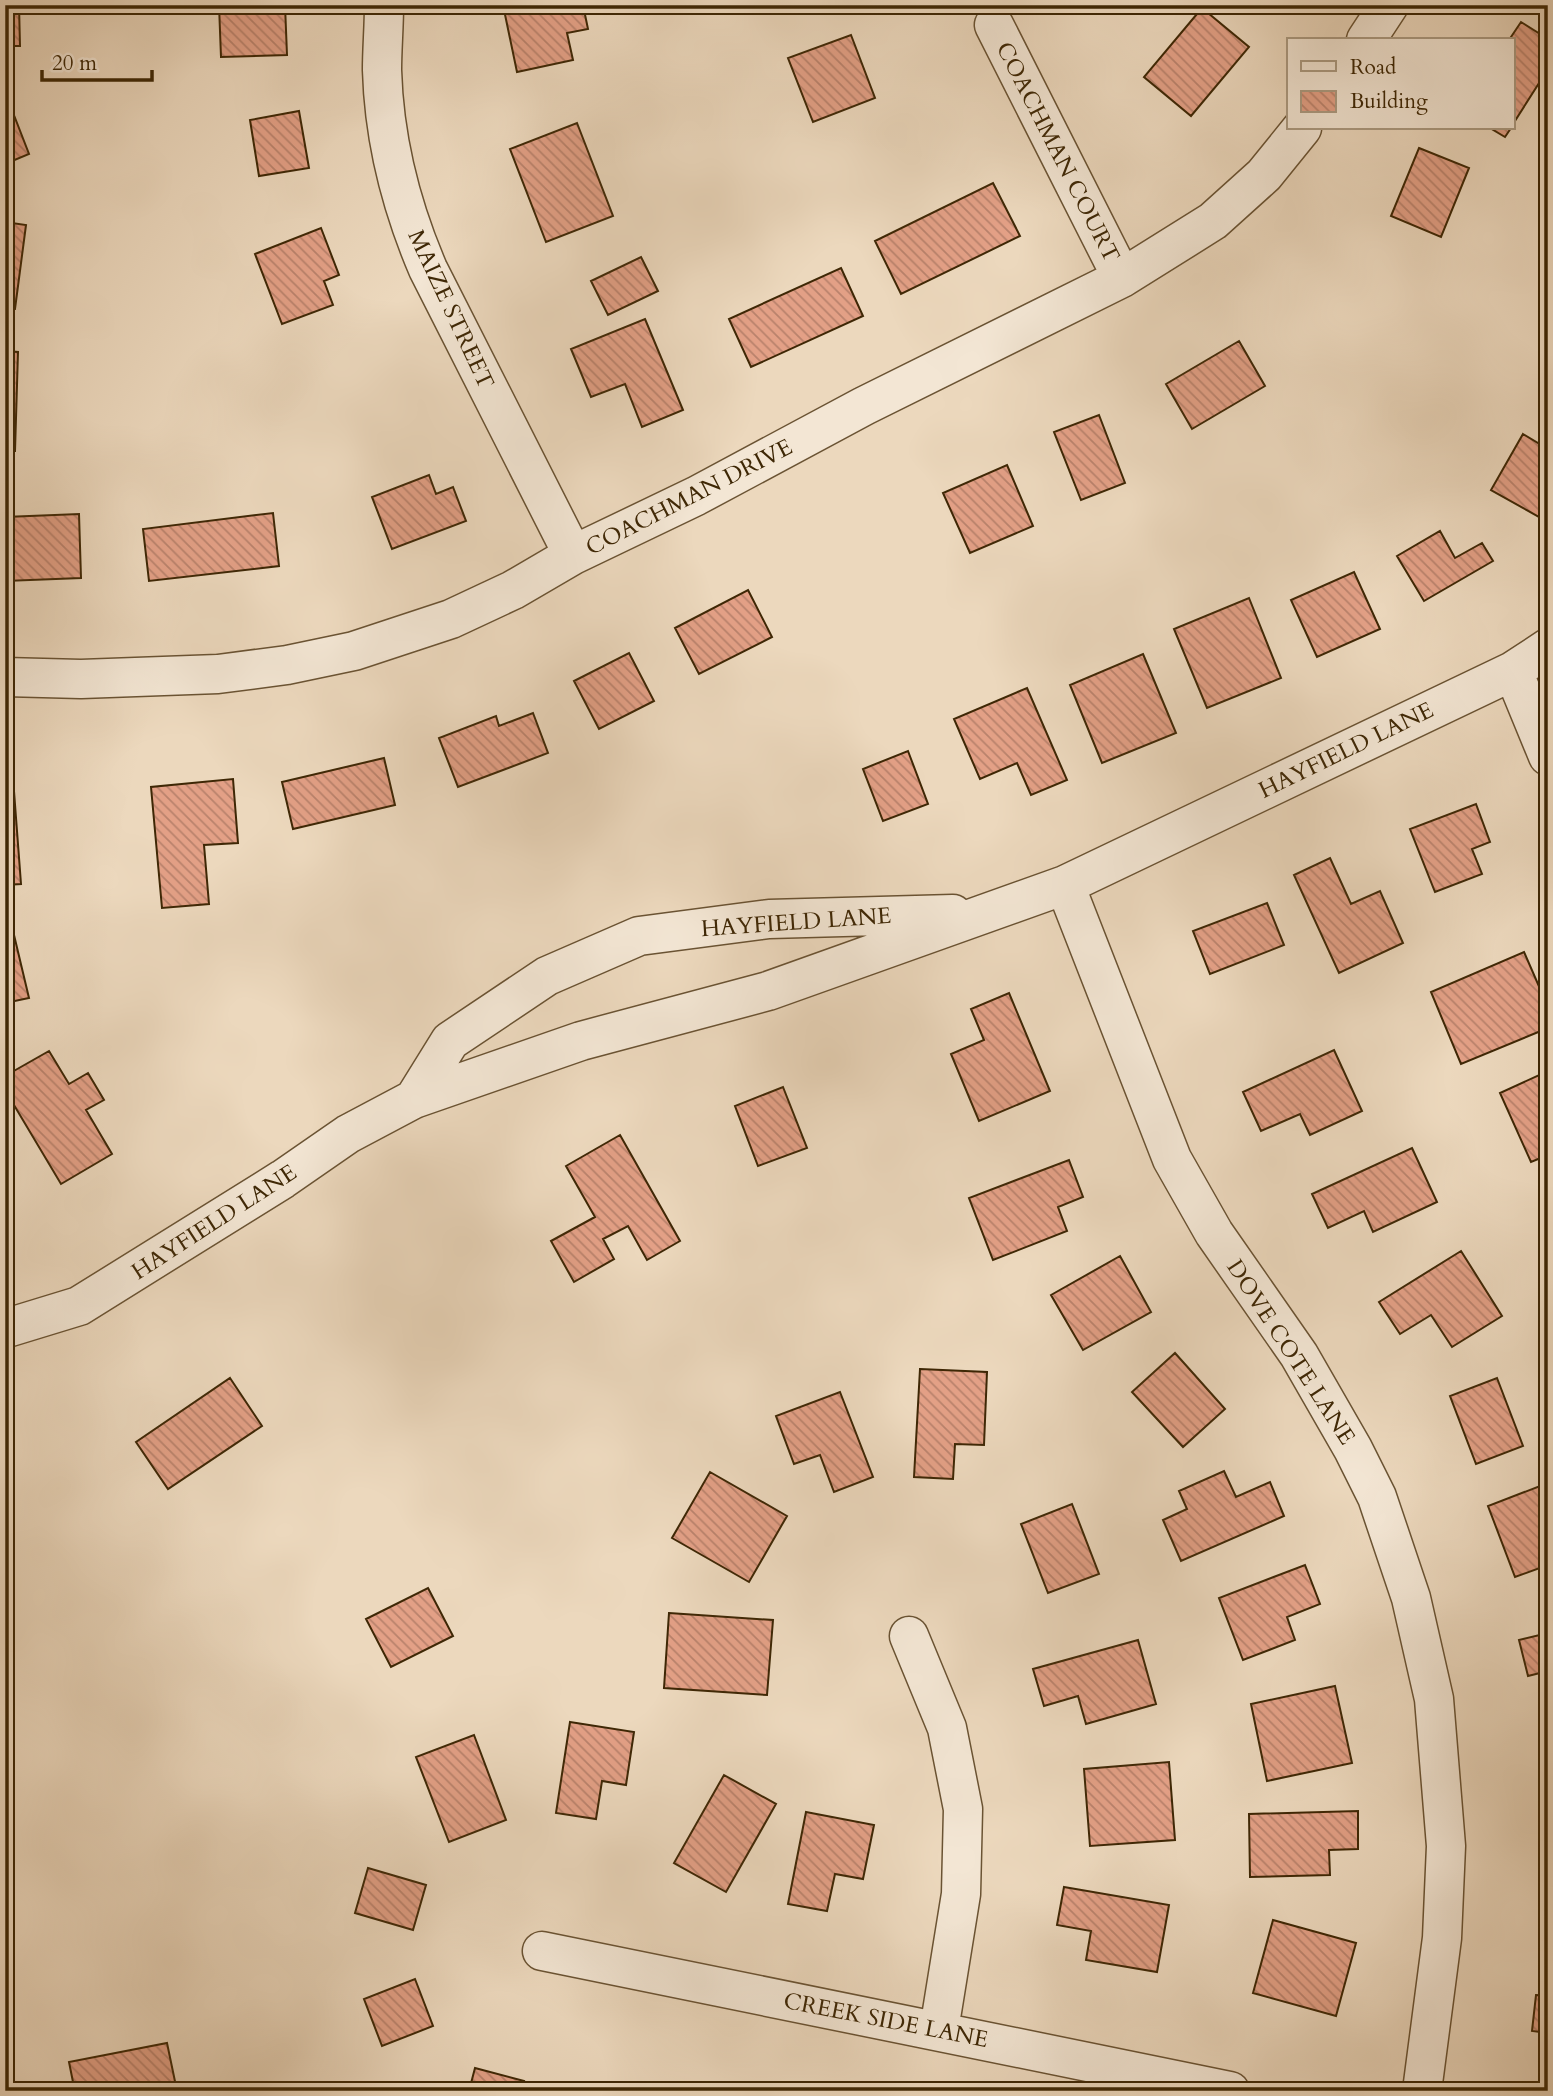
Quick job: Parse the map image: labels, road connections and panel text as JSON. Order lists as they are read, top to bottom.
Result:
{
  "streets": {
    "street": [
      "COACHMAN COURT",
      "MAIZE STREET",
      "COACHMAN DRIVE",
      "HAYFIELD LANE",
      "DOVE COTE LANE",
      "CREEK SIDE LANE"
    ]
  },
  "crossings": [
    ["COACHMAN COURT", "COACHMAN DRIVE"],
    ["MAIZE STREET", "COACHMAN DRIVE"],
    ["HAYFIELD LANE", "DOVE COTE LANE"]
  ],
  "legend": ["Road", "Building"],
  "scale_bar": "20 m"
}
